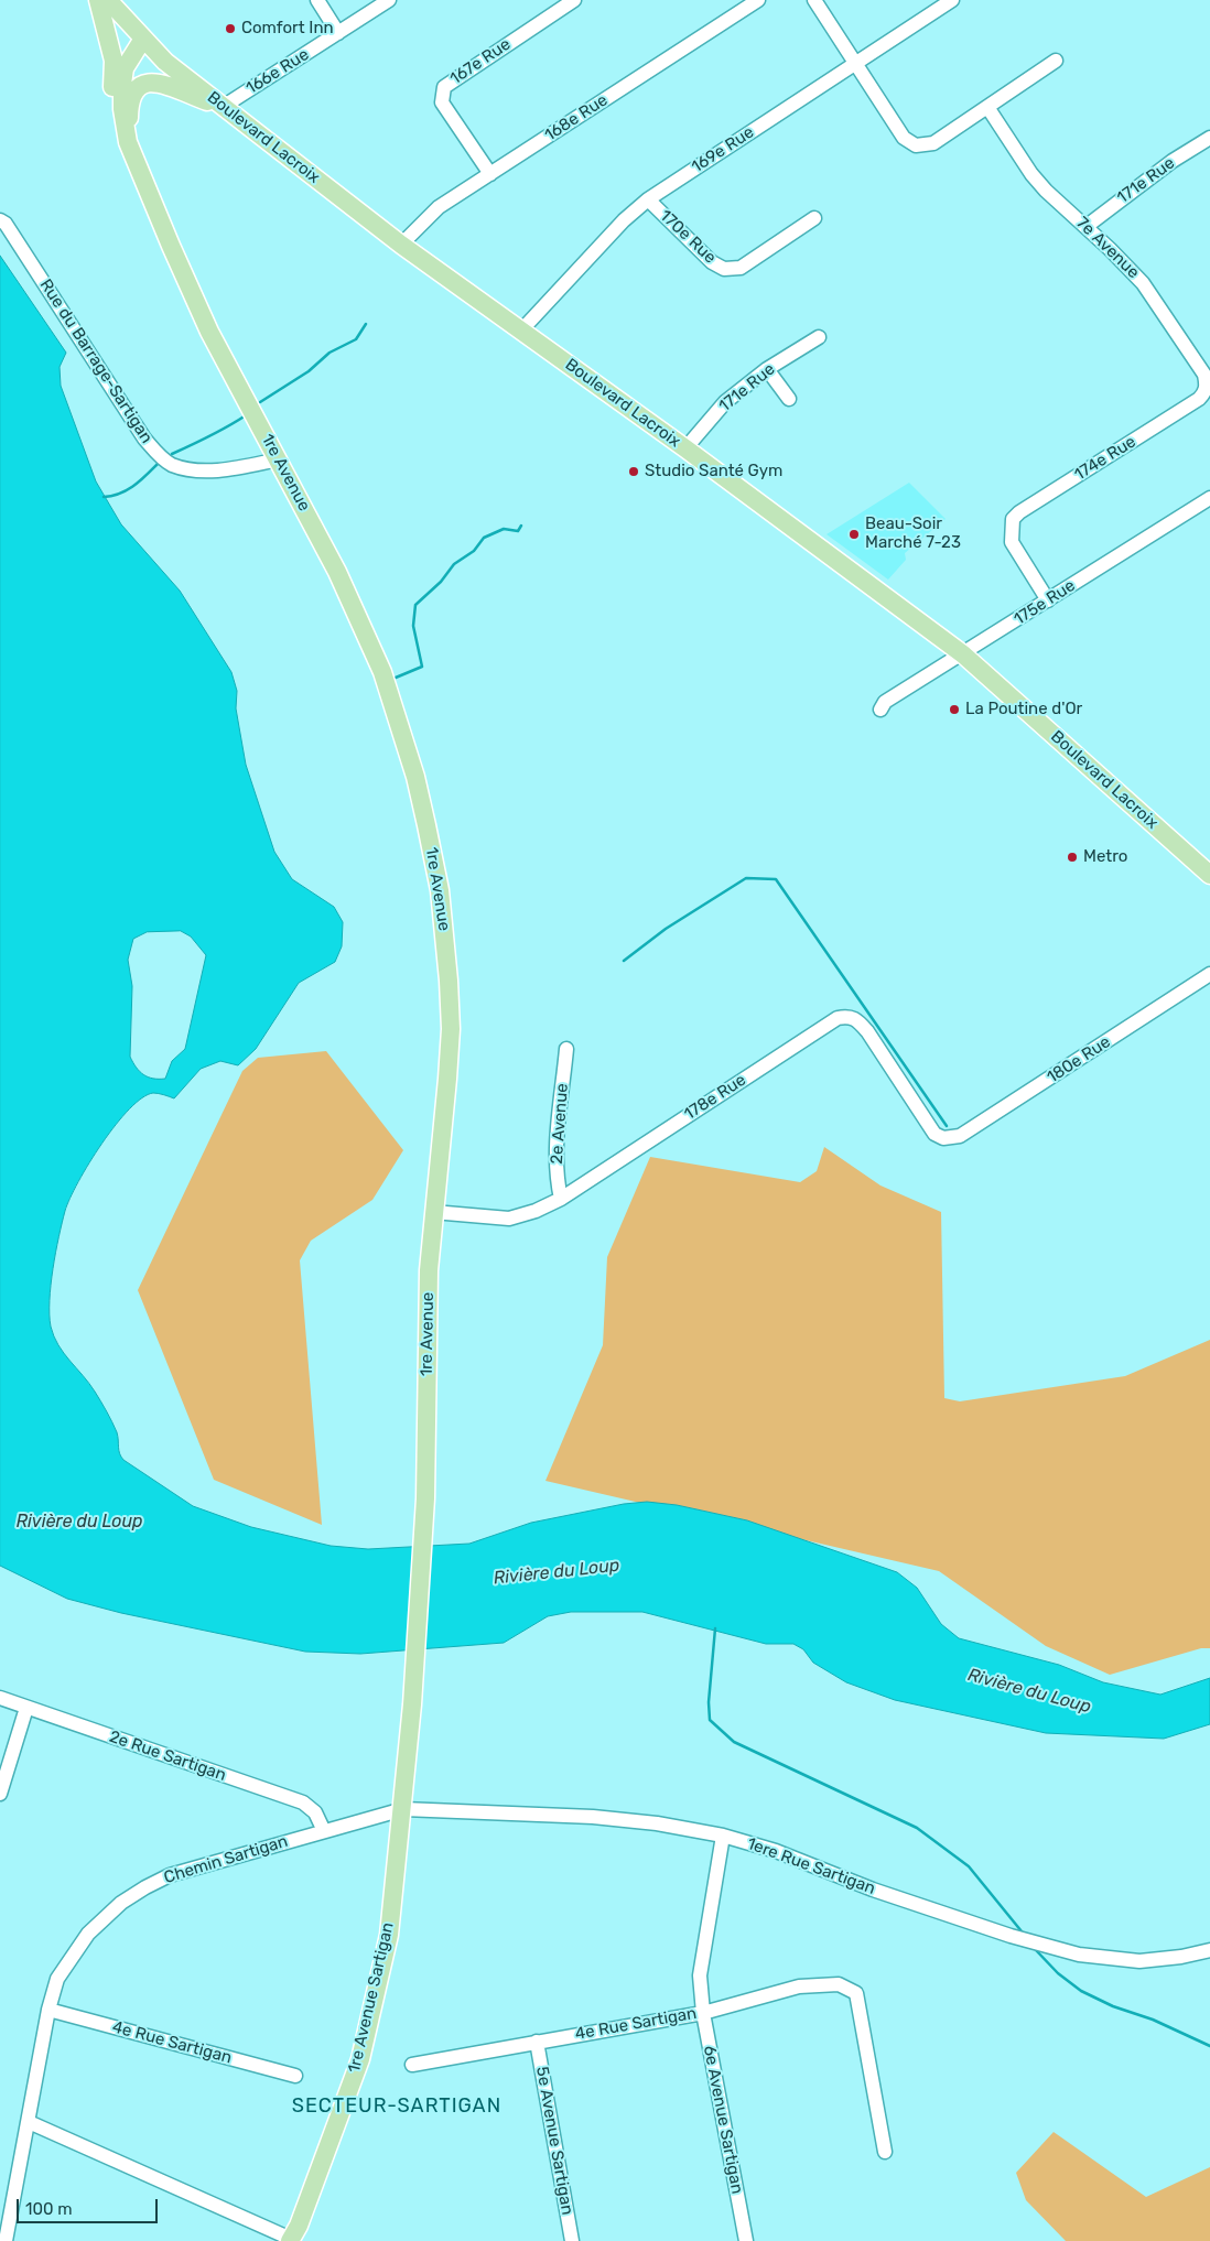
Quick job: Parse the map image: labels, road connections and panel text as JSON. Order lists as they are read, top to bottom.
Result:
{
  "streets": {
    "main road": ["Boulevard Lacroix", "1re Avenue", "1re Avenue Sartigan"],
    "street": [
      "167e Rue",
      "166e Rue",
      "168e Rue",
      "169e Rue",
      "171e Rue",
      "170e Rue",
      "7e Avenue",
      "Rue du Barrage-Sartigan",
      "174e Rue",
      "175e Rue",
      "180e Rue",
      "178e Rue",
      "2e Avenue",
      "2e Rue Sartigan",
      "Chemin Sartigan",
      "1ere Rue Sartigan",
      "4e Rue Sartigan",
      "6e Avenue Sartigan",
      "5e Avenue Sartigan"
    ]
  },
  "crossings": [
    ["167e Rue", "168e Rue"],
    ["166e Rue", "Boulevard Lacroix"],
    ["168e Rue", "Boulevard Lacroix"],
    ["Boulevard Lacroix", "169e Rue"],
    ["Boulevard Lacroix", "171e Rue"],
    ["Boulevard Lacroix", "1re Avenue"],
    ["Boulevard Lacroix", "175e Rue"],
    ["169e Rue", "170e Rue"],
    ["171e Rue", "7e Avenue"],
    ["7e Avenue", "174e Rue"],
    ["Rue du Barrage-Sartigan", "1re Avenue"],
    ["174e Rue", "175e Rue"],
    ["1re Avenue", "178e Rue"],
    ["1re Avenue", "Chemin Sartigan"],
    ["1re Avenue", "1ere Rue Sartigan"],
    ["1re Avenue", "1re Avenue Sartigan"],
    ["180e Rue", "178e Rue"],
    ["178e Rue", "2e Avenue"],
    ["2e Rue Sartigan", "Chemin Sartigan"],
    ["Chemin Sartigan", "1ere Rue Sartigan"],
    ["Chemin Sartigan", "1re Avenue Sartigan"],
    ["Chemin Sartigan", "4e Rue Sartigan"],
    ["1ere Rue Sartigan", "1re Avenue Sartigan"],
    ["1ere Rue Sartigan", "6e Avenue Sartigan"],
    ["4e Rue Sartigan", "6e Avenue Sartigan"],
    ["4e Rue Sartigan", "5e Avenue Sartigan"]
  ],
  "districts": ["SECTEUR-SARTIGAN"],
  "water": ["Rivière du Loup"],
  "places": [
    "Comfort Inn",
    "Studio Santé Gym",
    "Beau-Soir Marché 7-23",
    "La Poutine d'Or",
    "Metro"
  ],
  "scale_bar": "100 m"
}
